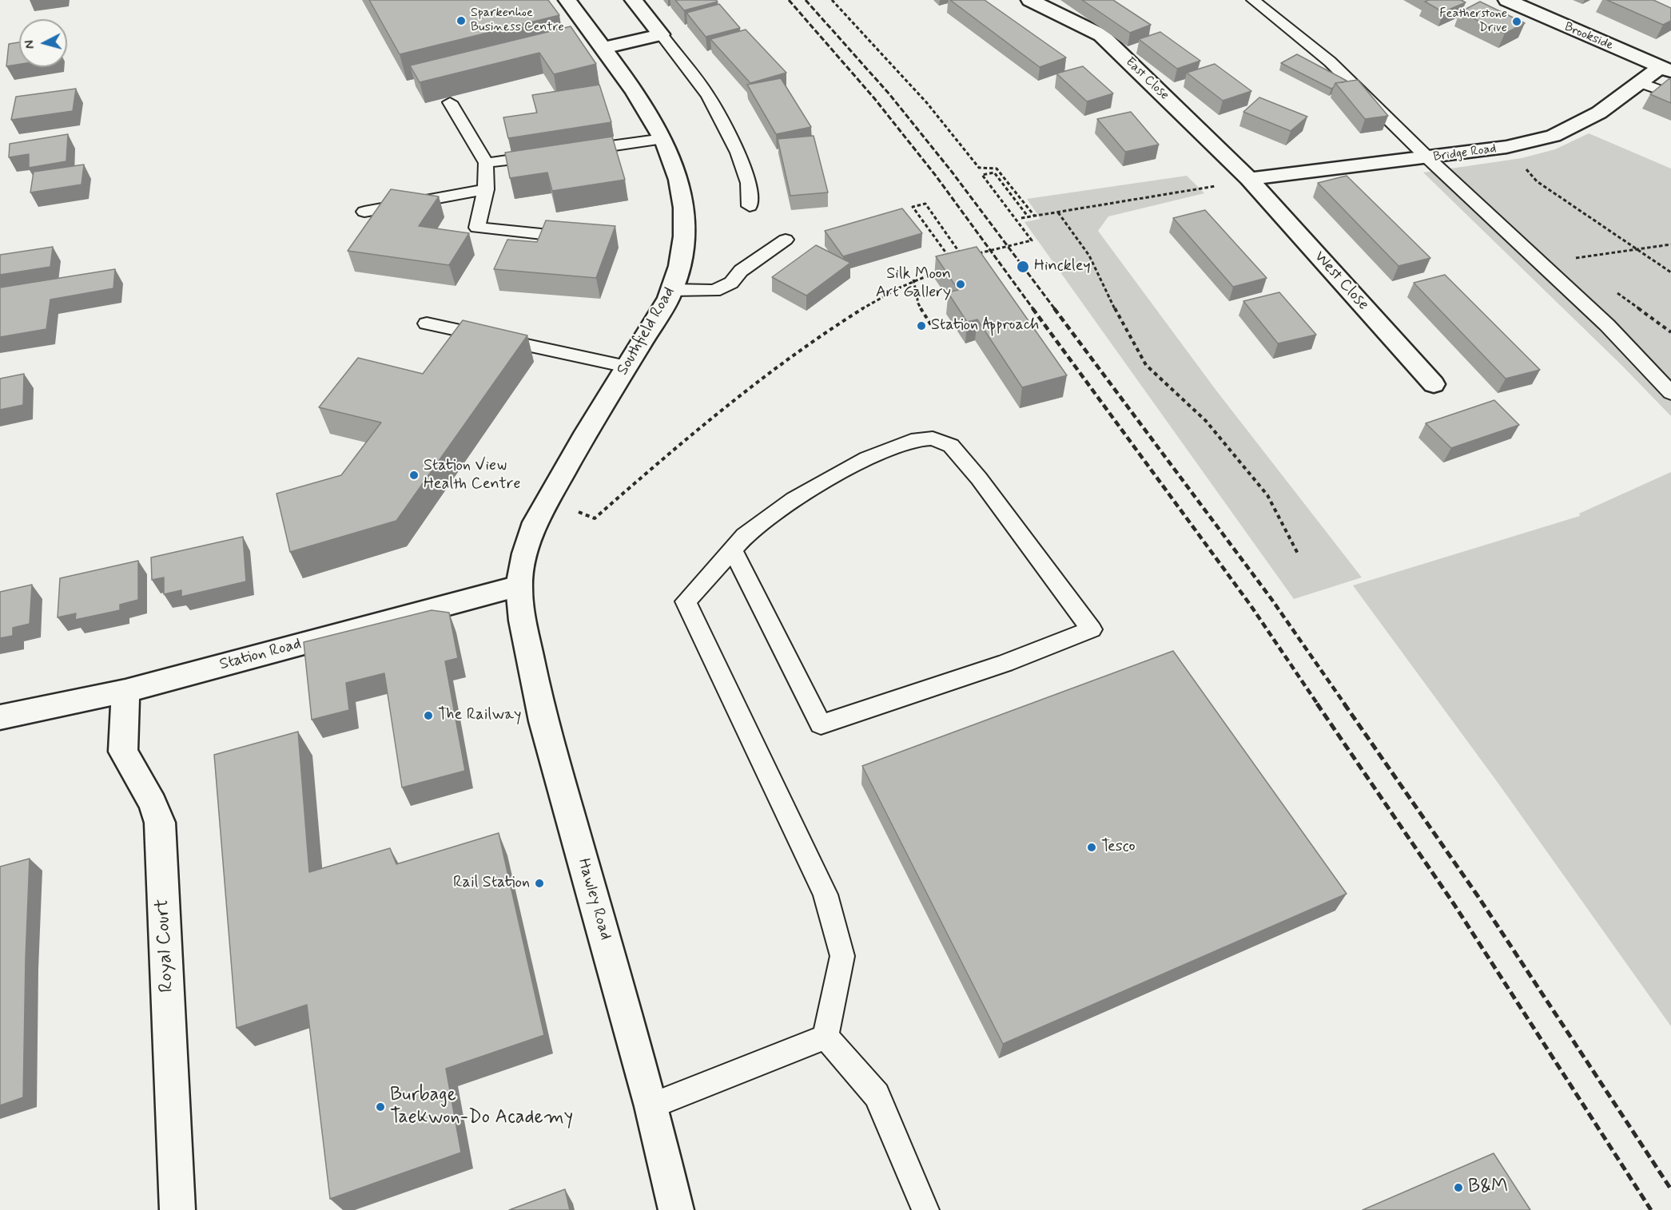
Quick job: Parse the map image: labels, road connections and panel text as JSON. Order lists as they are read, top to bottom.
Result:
{
  "streets": {
    "street": [
      "Brookside",
      "East Close",
      "Bridge Road",
      "West Close",
      "Southfield Road",
      "Station Road",
      "Hawley Road",
      "Royal Court"
    ]
  },
  "crossings": [
    ["Brookside", "Bridge Road"],
    ["East Close", "Bridge Road"],
    ["East Close", "West Close"],
    ["Bridge Road", "West Close"],
    ["Southfield Road", "Station Road"],
    ["Southfield Road", "Hawley Road"],
    ["Station Road", "Hawley Road"],
    ["Station Road", "Royal Court"]
  ],
  "places": [
    "Sparkenhoe Business Centre",
    "Featherstone Drive",
    "Hinckley",
    "Silk Moon Art Gallery",
    "Station Approach",
    "Station View Health Centre",
    "The Railway",
    "Tesco",
    "Rail Station",
    "Burbage Taekwon-Do Academy",
    "B&M"
  ],
  "north": "left"
}
